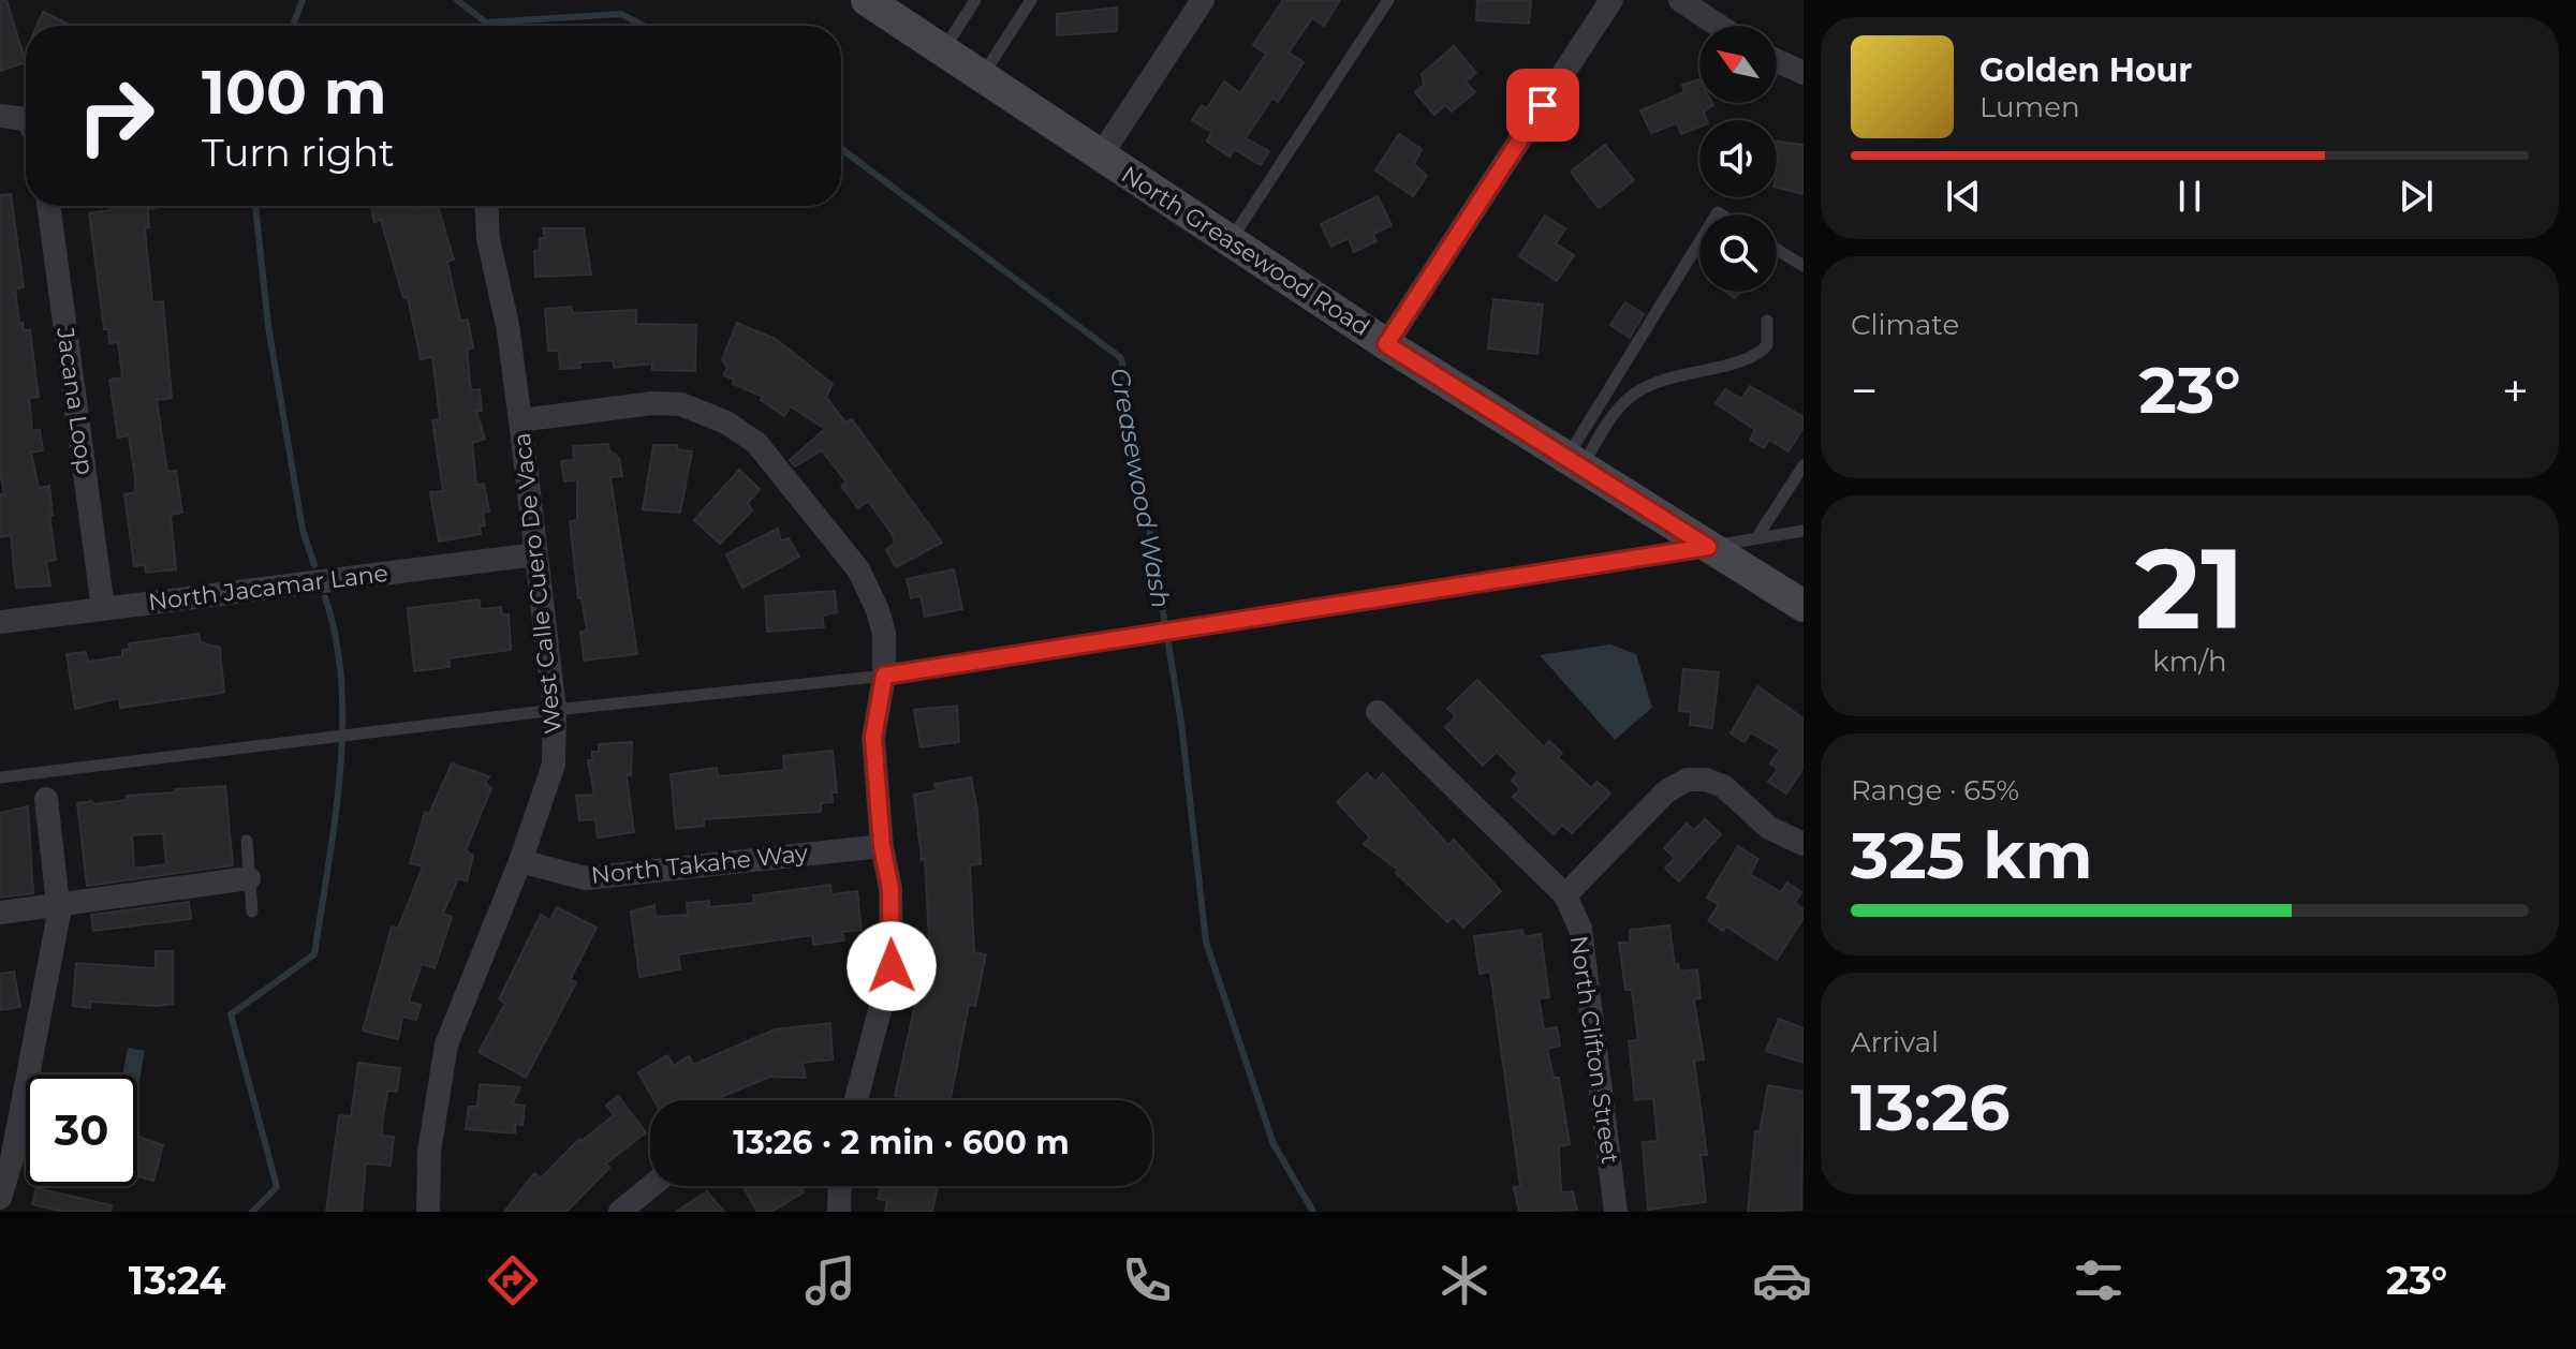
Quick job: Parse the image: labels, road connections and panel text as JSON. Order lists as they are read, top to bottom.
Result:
{
  "streets": {
    "street": [
      "North Greasewood Road",
      "Jacana Loop",
      "West Calle Cuero De Vaca",
      "North Jacamar Lane",
      "North Takahe Way",
      "North Clifton Street"
    ]
  },
  "crossings": [
    ["Jacana Loop", "North Jacamar Lane"],
    ["West Calle Cuero De Vaca", "North Jacamar Lane"],
    ["West Calle Cuero De Vaca", "North Takahe Way"]
  ],
  "water": ["Greasewood Wash"],
  "north": "top left",
  "page": {
    "turn": ["100 m", "Turn right"],
    "song": ["Golden Hour", "Lumen"],
    "tile": [
      "Climate",
      ["21", "km/h"],
      ["Range · 65%", "325 km"],
      ["Arrival", "13:26"]
    ],
    "heat": ["−", "23°", "+"],
    "limit": "30",
    "trip": "13:26 · 2 min · 600 m",
    "tabs": ["13:24", "23°"]
  }
}
